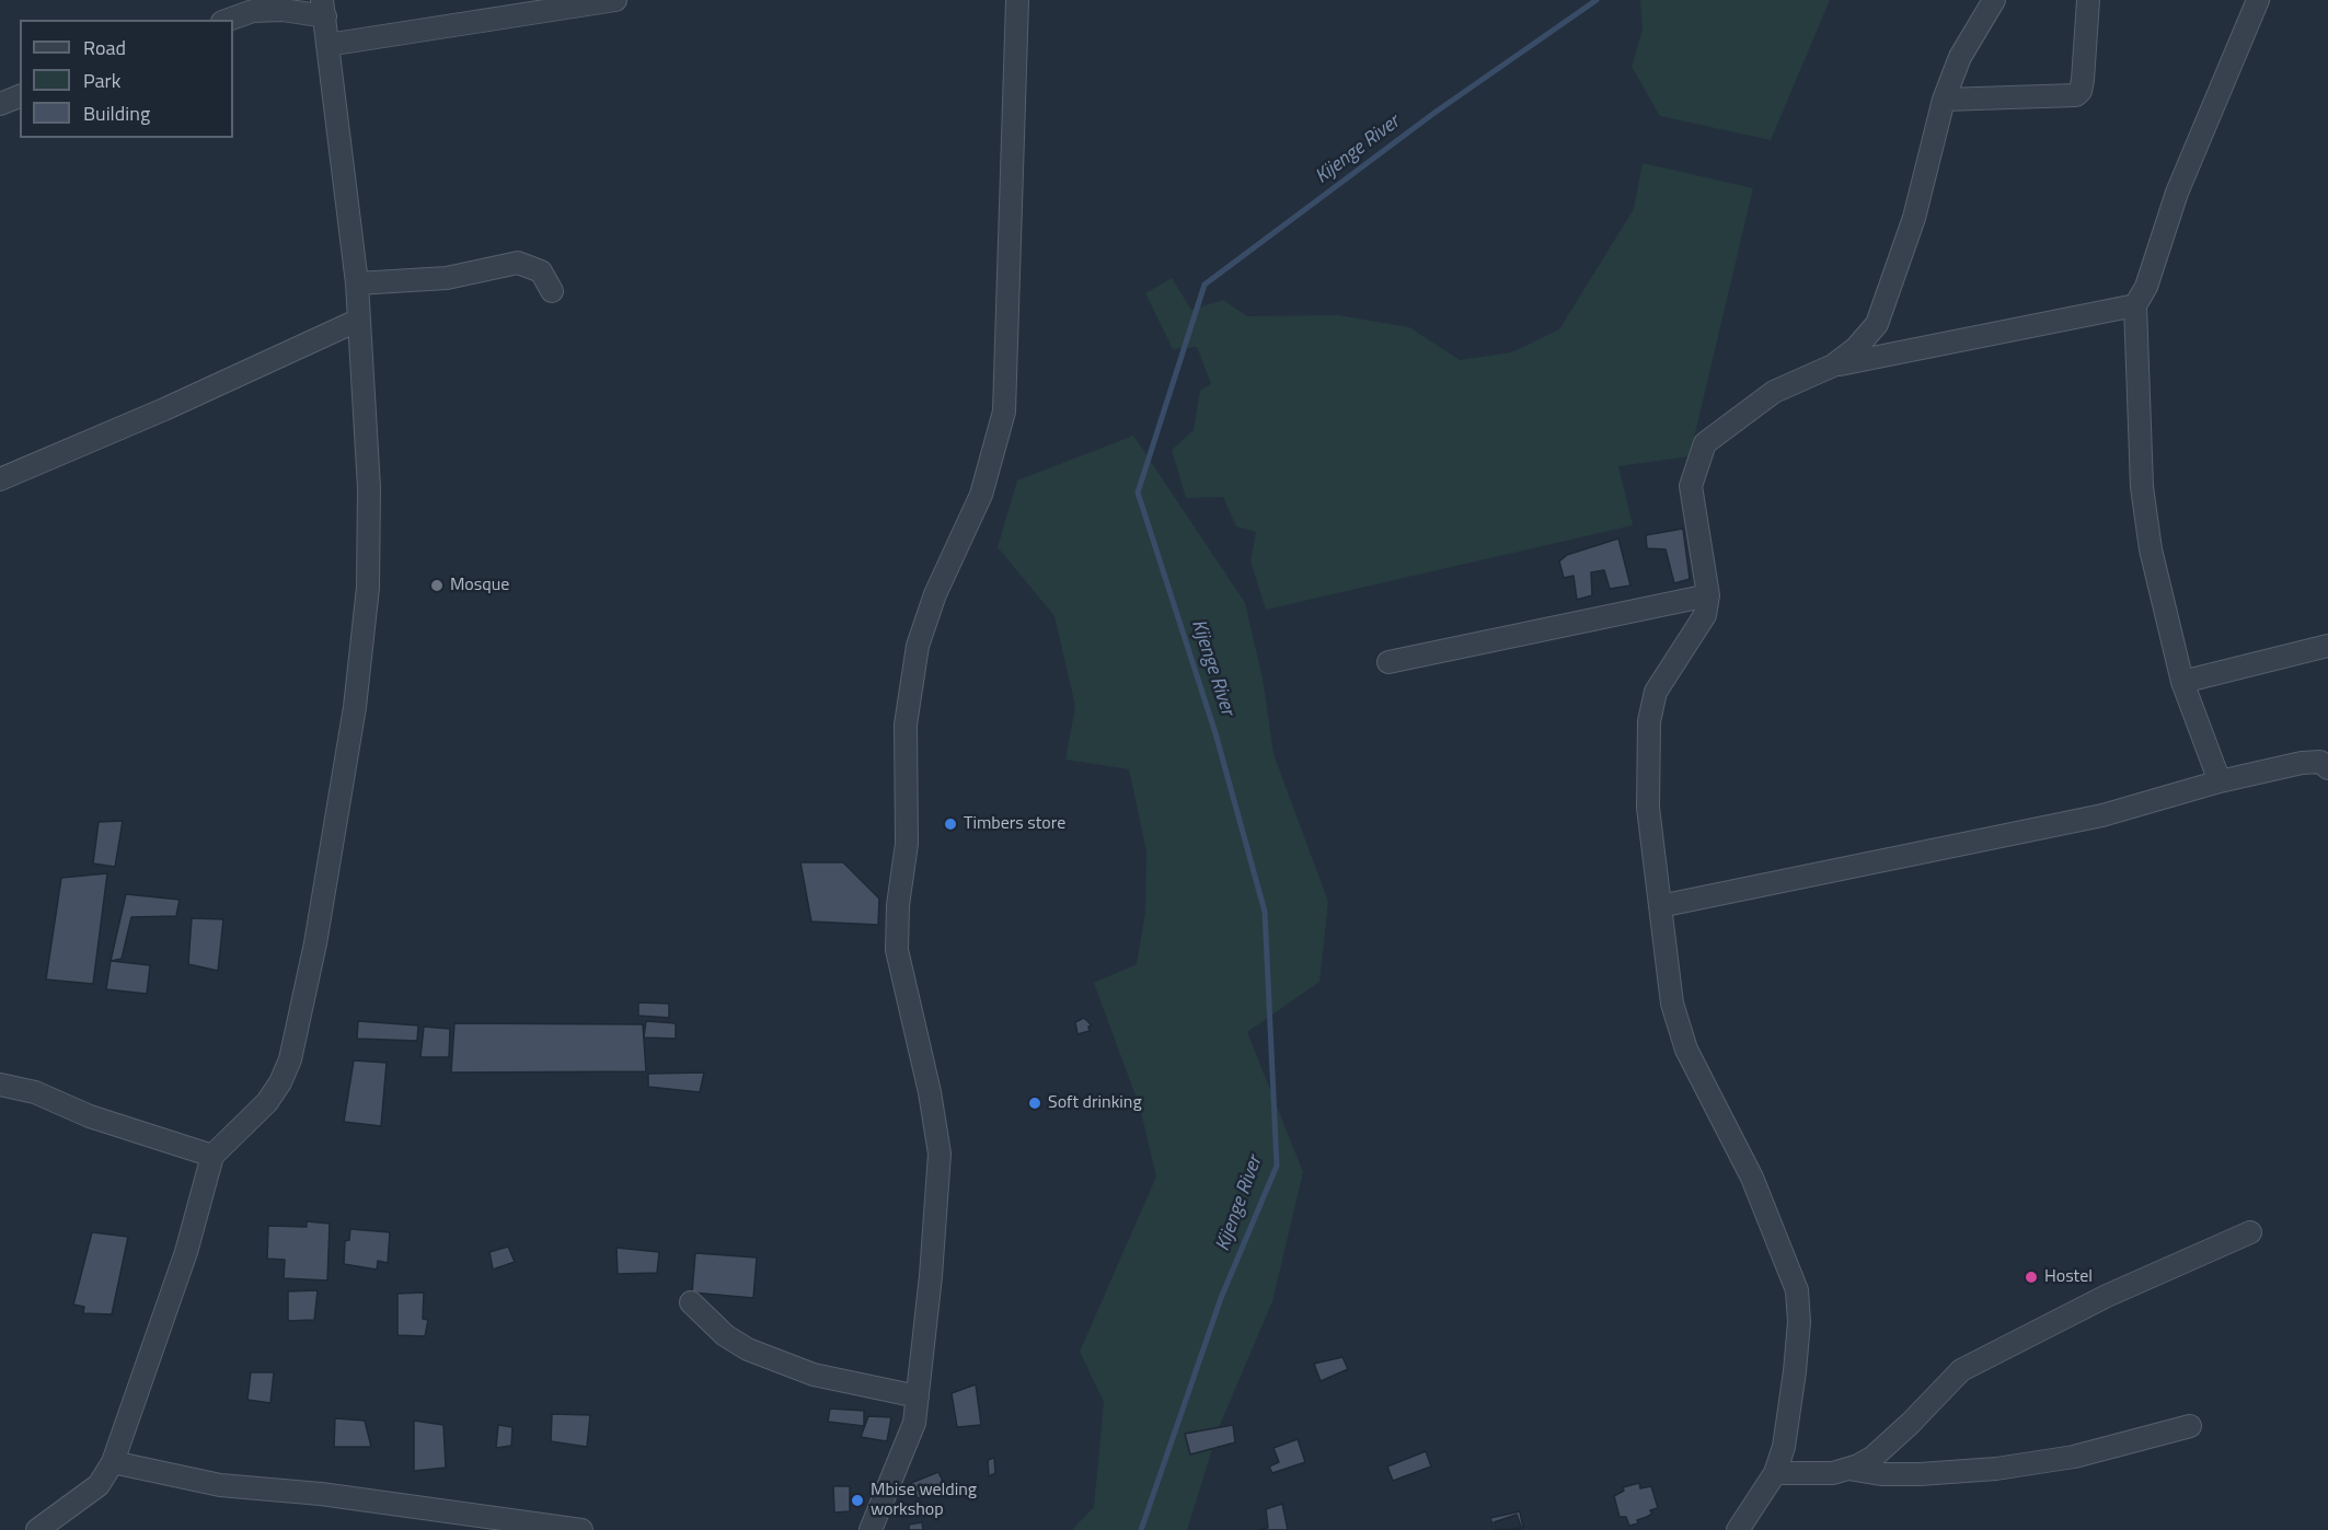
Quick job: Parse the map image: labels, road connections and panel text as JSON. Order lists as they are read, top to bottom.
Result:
{
  "water": ["Kijenge River"],
  "places": [
    "Mosque",
    "Timbers store",
    "Soft drinking",
    "Hostel",
    "Mbise welding workshop"
  ],
  "legend": ["Road", "Park", "Building"]
}
